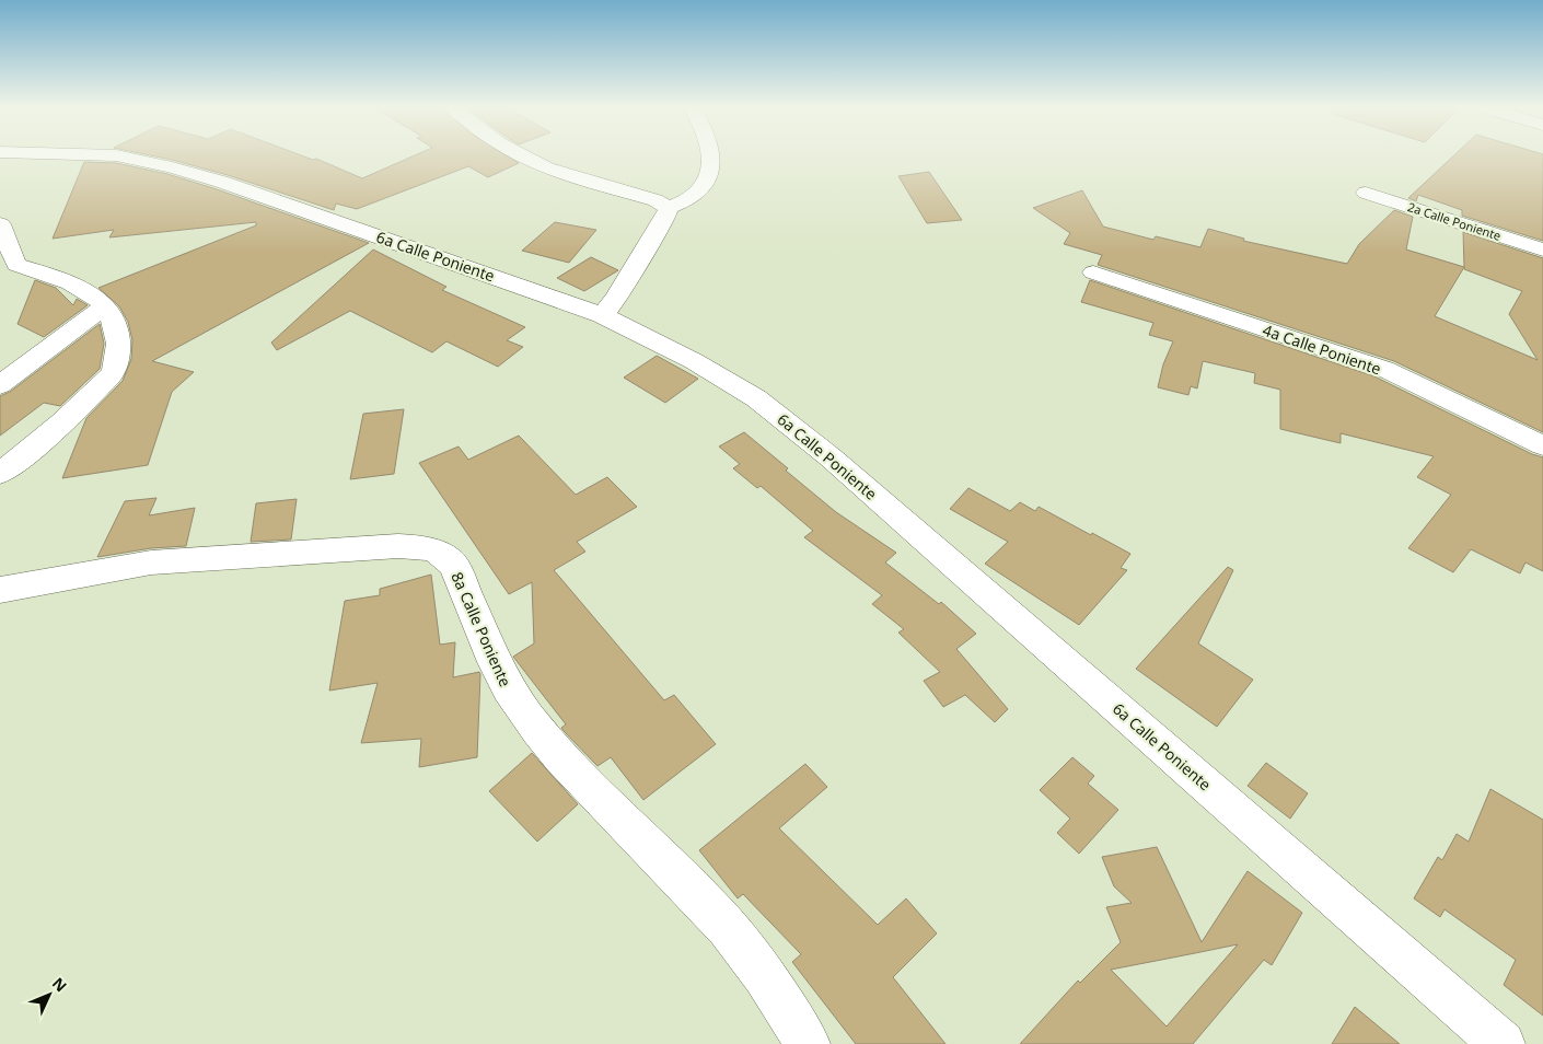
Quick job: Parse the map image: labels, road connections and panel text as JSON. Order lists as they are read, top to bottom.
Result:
{
  "streets": {
    "street": [
      "2a Calle Poniente",
      "6a Calle Poniente",
      "4a Calle Poniente",
      "8a Calle Poniente"
    ]
  },
  "north": "top right"
}
